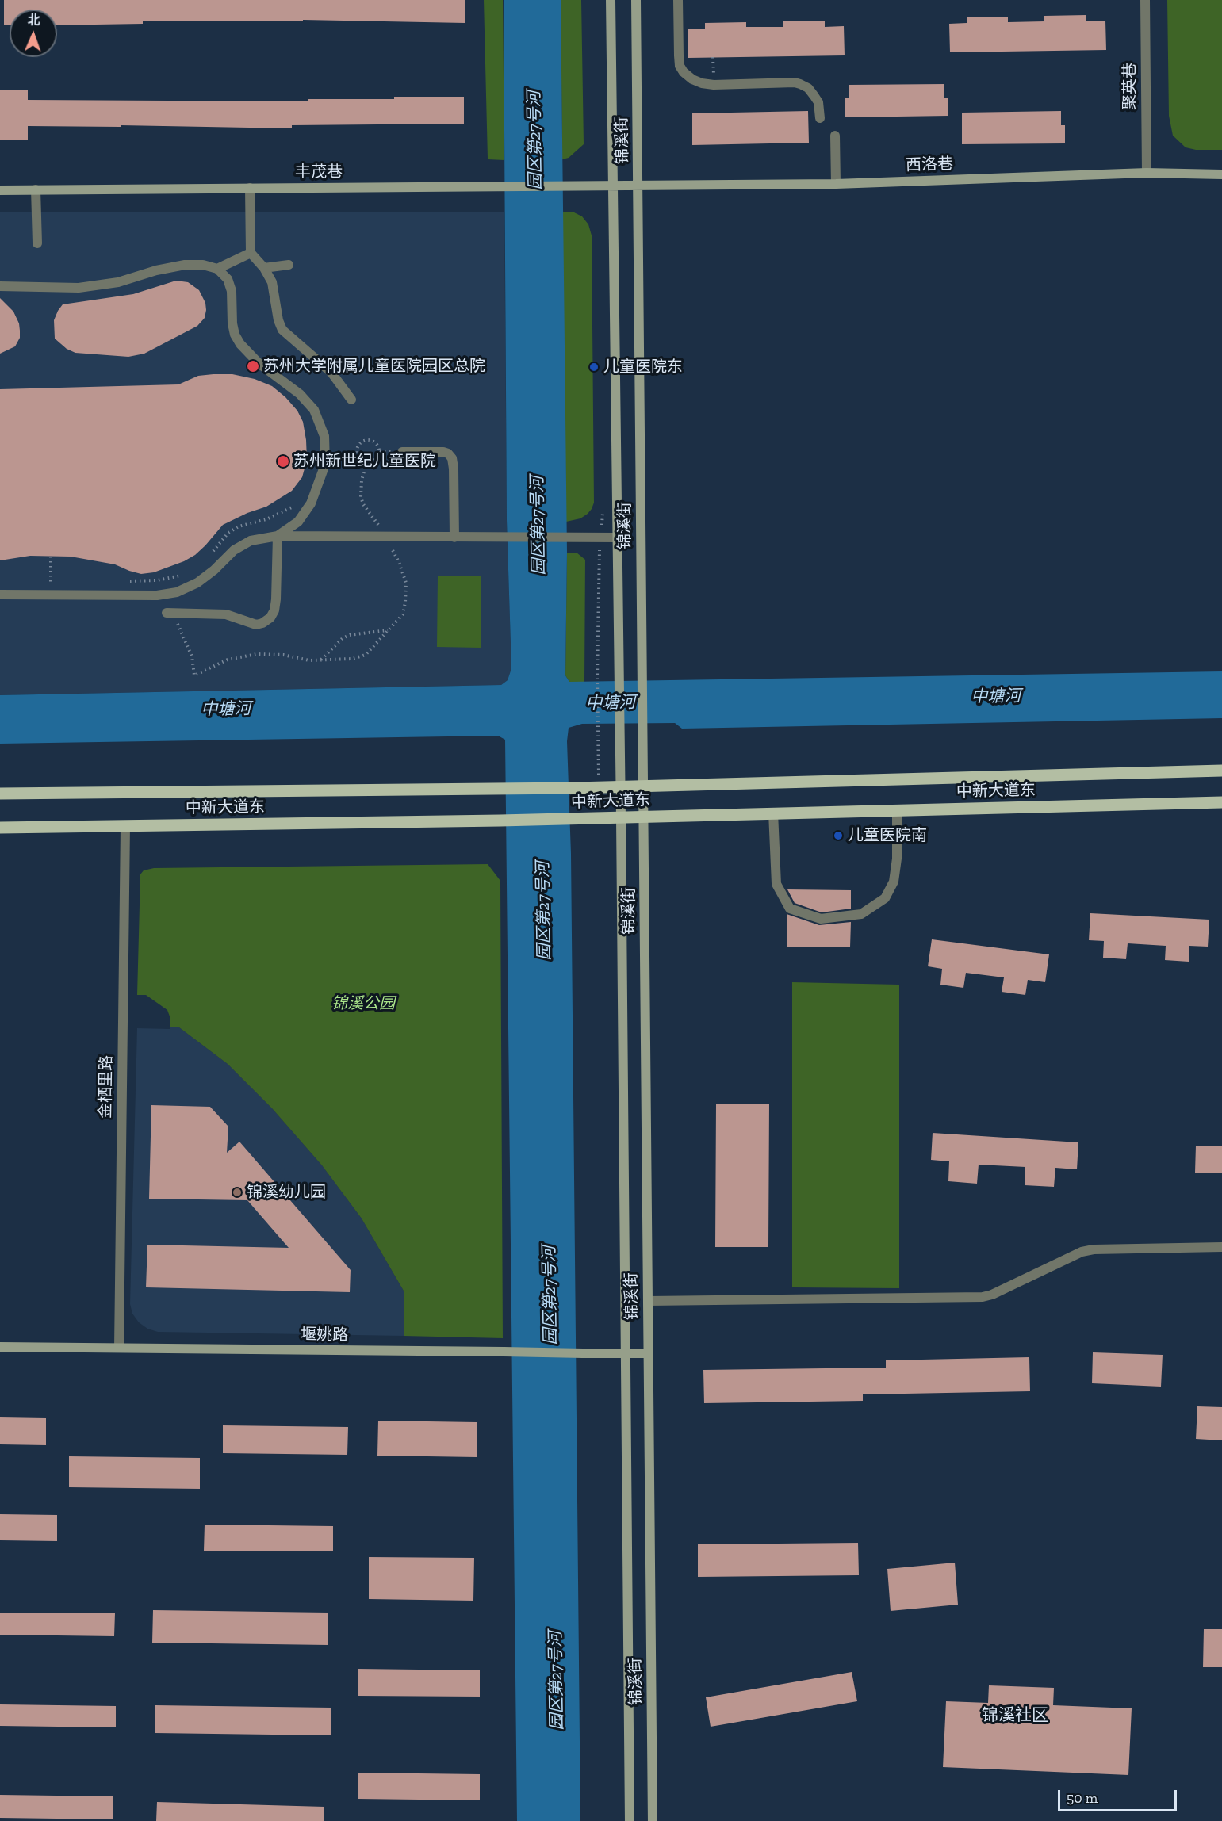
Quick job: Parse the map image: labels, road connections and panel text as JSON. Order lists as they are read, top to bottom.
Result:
{
  "streets": {
    "main road": [
      "锦溪街",
      "西洛巷",
      "丰茂巷",
      "中新大道东",
      "堰姚路"
    ],
    "street": ["聚英巷", "金栖里路"]
  },
  "crossings": [
    ["聚英巷", "西洛巷"],
    ["锦溪街", "西洛巷"],
    ["锦溪街", "丰茂巷"],
    ["锦溪街", "中新大道东"],
    ["锦溪街", "堰姚路"],
    ["西洛巷", "丰茂巷"],
    ["中新大道东", "金栖里路"],
    ["金栖里路", "堰姚路"]
  ],
  "districts": ["锦溪社区"],
  "water": ["园区第27号河", "中塘河"],
  "parks": ["锦溪公园"],
  "places": [
    "苏州大学附属儿童医院园区总院",
    "儿童医院东",
    "苏州新世纪儿童医院",
    "儿童医院南",
    "锦溪幼儿园"
  ],
  "scale_bar": "50 m",
  "north": "top"
}
